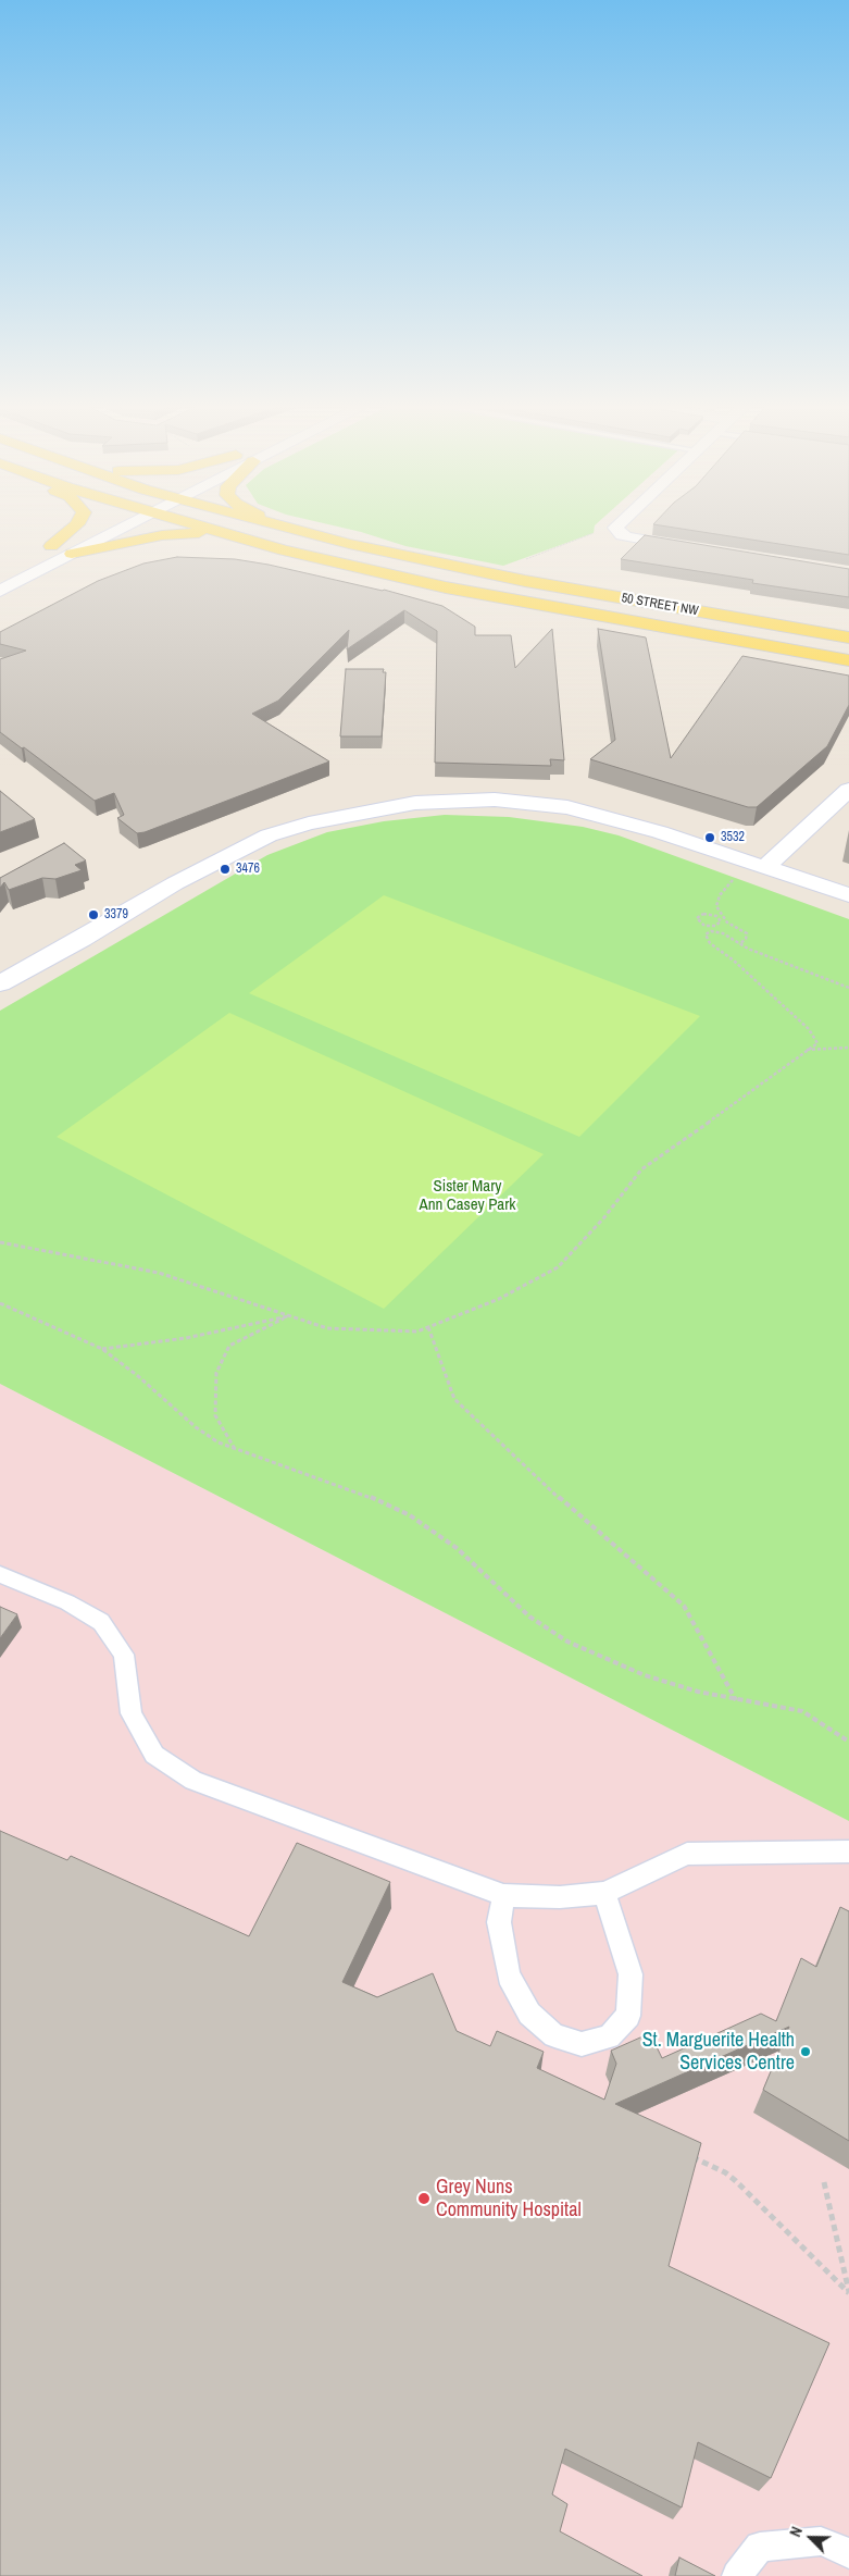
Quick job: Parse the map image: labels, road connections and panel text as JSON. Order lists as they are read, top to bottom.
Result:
{
  "streets": {
    "main road": ["50 STREET NW"]
  },
  "parks": ["Sister Mary Ann Casey Park"],
  "places": [
    "3532",
    "3476",
    "3379",
    "St. Marguerite Health Services Centre",
    "Grey Nuns Community Hospital"
  ],
  "north": "top left"
}
